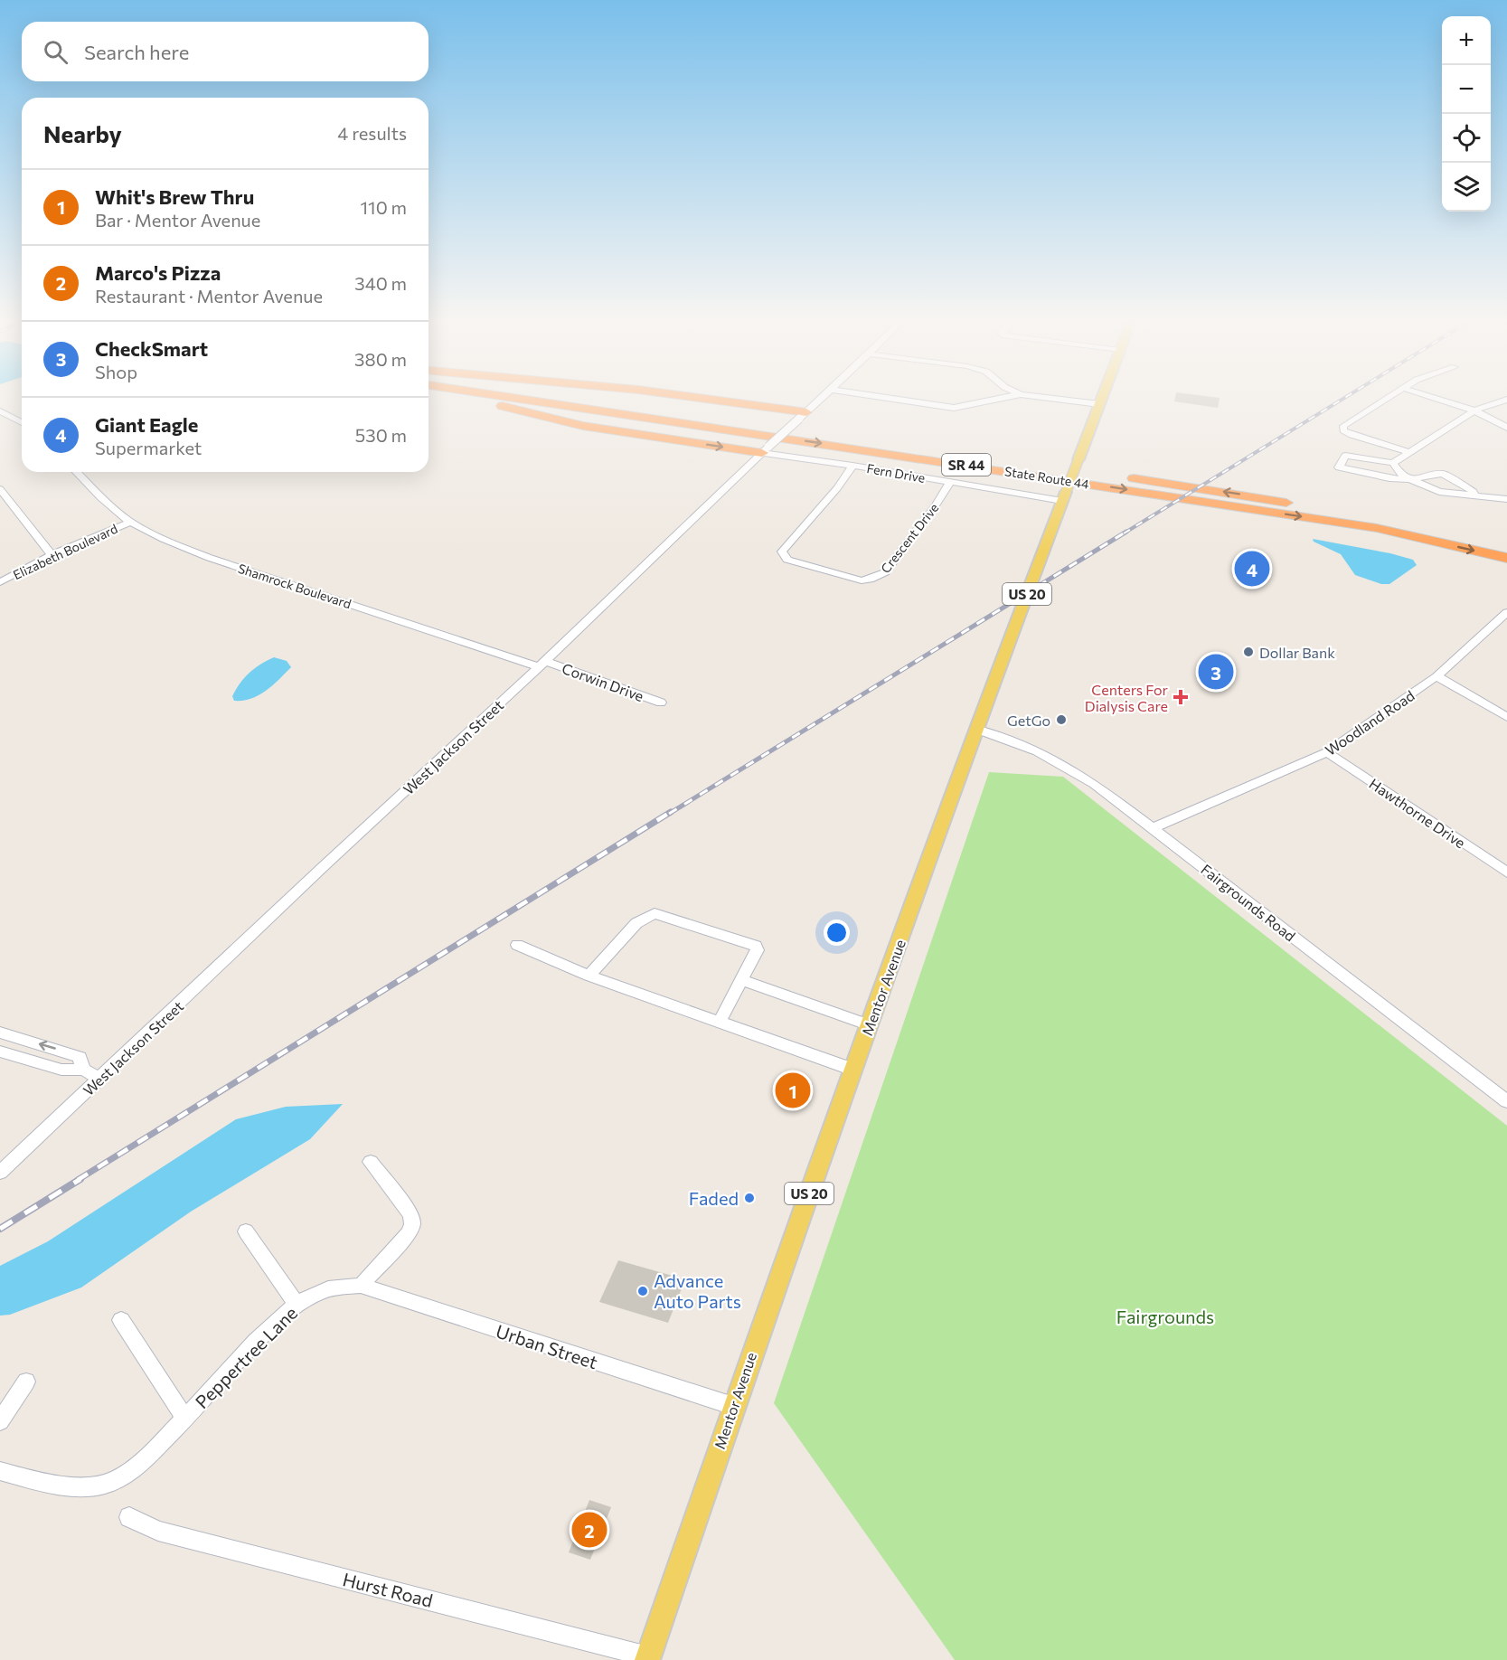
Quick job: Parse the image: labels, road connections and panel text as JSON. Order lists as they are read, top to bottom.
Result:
{
  "streets": {
    "highway": ["SR 44", "State Route 44"],
    "main road": ["US 20", "Mentor Avenue"],
    "street": [
      "Fern Drive",
      "Crescent Drive",
      "Elizabeth Boulevard",
      "Shamrock Boulevard",
      "Corwin Drive",
      "Woodland Road",
      "West Jackson Street",
      "Hawthorne Drive",
      "Fairgrounds Road",
      "Urban Street",
      "Peppertree Lane",
      "Hurst Road"
    ]
  },
  "crossings": [
    ["Fern Drive", "Crescent Drive"],
    ["Fern Drive", "West Jackson Street"],
    ["Fern Drive", "Mentor Avenue"],
    ["State Route 44", "Mentor Avenue"],
    ["Elizabeth Boulevard", "Shamrock Boulevard"],
    ["Shamrock Boulevard", "Corwin Drive"],
    ["Shamrock Boulevard", "West Jackson Street"],
    ["Corwin Drive", "West Jackson Street"],
    ["Woodland Road", "Hawthorne Drive"],
    ["Woodland Road", "Fairgrounds Road"],
    ["Fairgrounds Road", "Mentor Avenue"],
    ["Mentor Avenue", "Urban Street"],
    ["Mentor Avenue", "Hurst Road"],
    ["Urban Street", "Peppertree Lane"]
  ],
  "parks": ["Fairgrounds"],
  "places": {
    "other": [
      "Dollar Bank",
      "GetGo",
      "Faded",
      "Advance Auto Parts"
    ],
    "health": ["Centers For Dialysis Care"]
  },
  "page": {
    "map_buttons": ["+", "−"],
    "search": "Search here",
    "heading": ["Nearby", "4 results"],
    "list": [
      {
        "mark": "1",
        "name": "Whit's Brew Thru",
        "note": "Bar · Mentor Avenue",
        "value": "110 m"
      },
      {
        "mark": "2",
        "name": "Marco's Pizza",
        "note": "Restaurant · Mentor Avenue",
        "value": "340 m"
      },
      {
        "mark": "3",
        "name": "CheckSmart",
        "note": "Shop",
        "value": "380 m"
      },
      {
        "mark": "4",
        "name": "Giant Eagle",
        "note": "Supermarket",
        "value": "530 m"
      }
    ],
    "pins": [
      "4",
      "3",
      "1",
      "2"
    ]
  }
}
